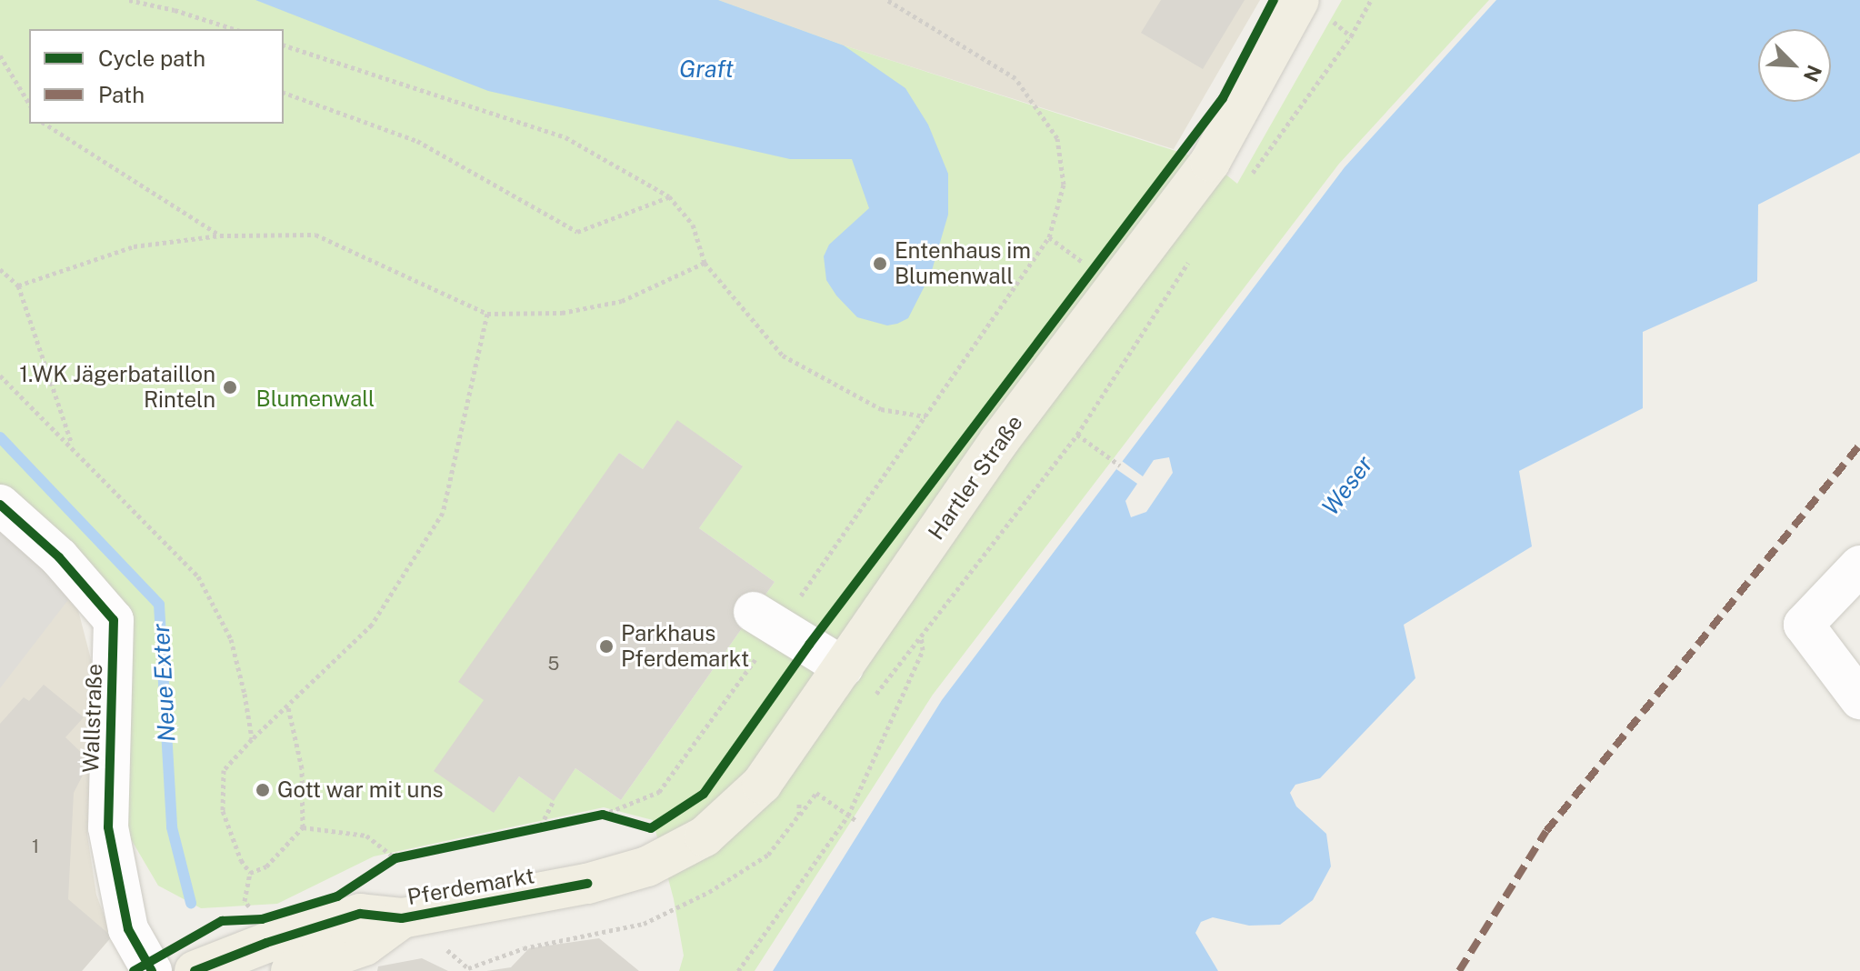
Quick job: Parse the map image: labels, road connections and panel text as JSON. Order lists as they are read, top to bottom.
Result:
{
  "streets": {
    "main road": ["Hartler Straße", "Pferdemarkt"],
    "street": ["Wallstraße"]
  },
  "crossings": [
    ["Hartler Straße", "Pferdemarkt"]
  ],
  "water": ["Graft", "Weser", "Neue Exter"],
  "parks": ["Blumenwall"],
  "places": [
    "Entenhaus im Blumenwall",
    "1.WK Jägerbataillon Rinteln",
    "Parkhaus Pferdemarkt",
    "Gott war mit uns"
  ],
  "house_numbers": ["5", "1"],
  "legend": ["Cycle path", "Path"],
  "north": "bottom right"
}
